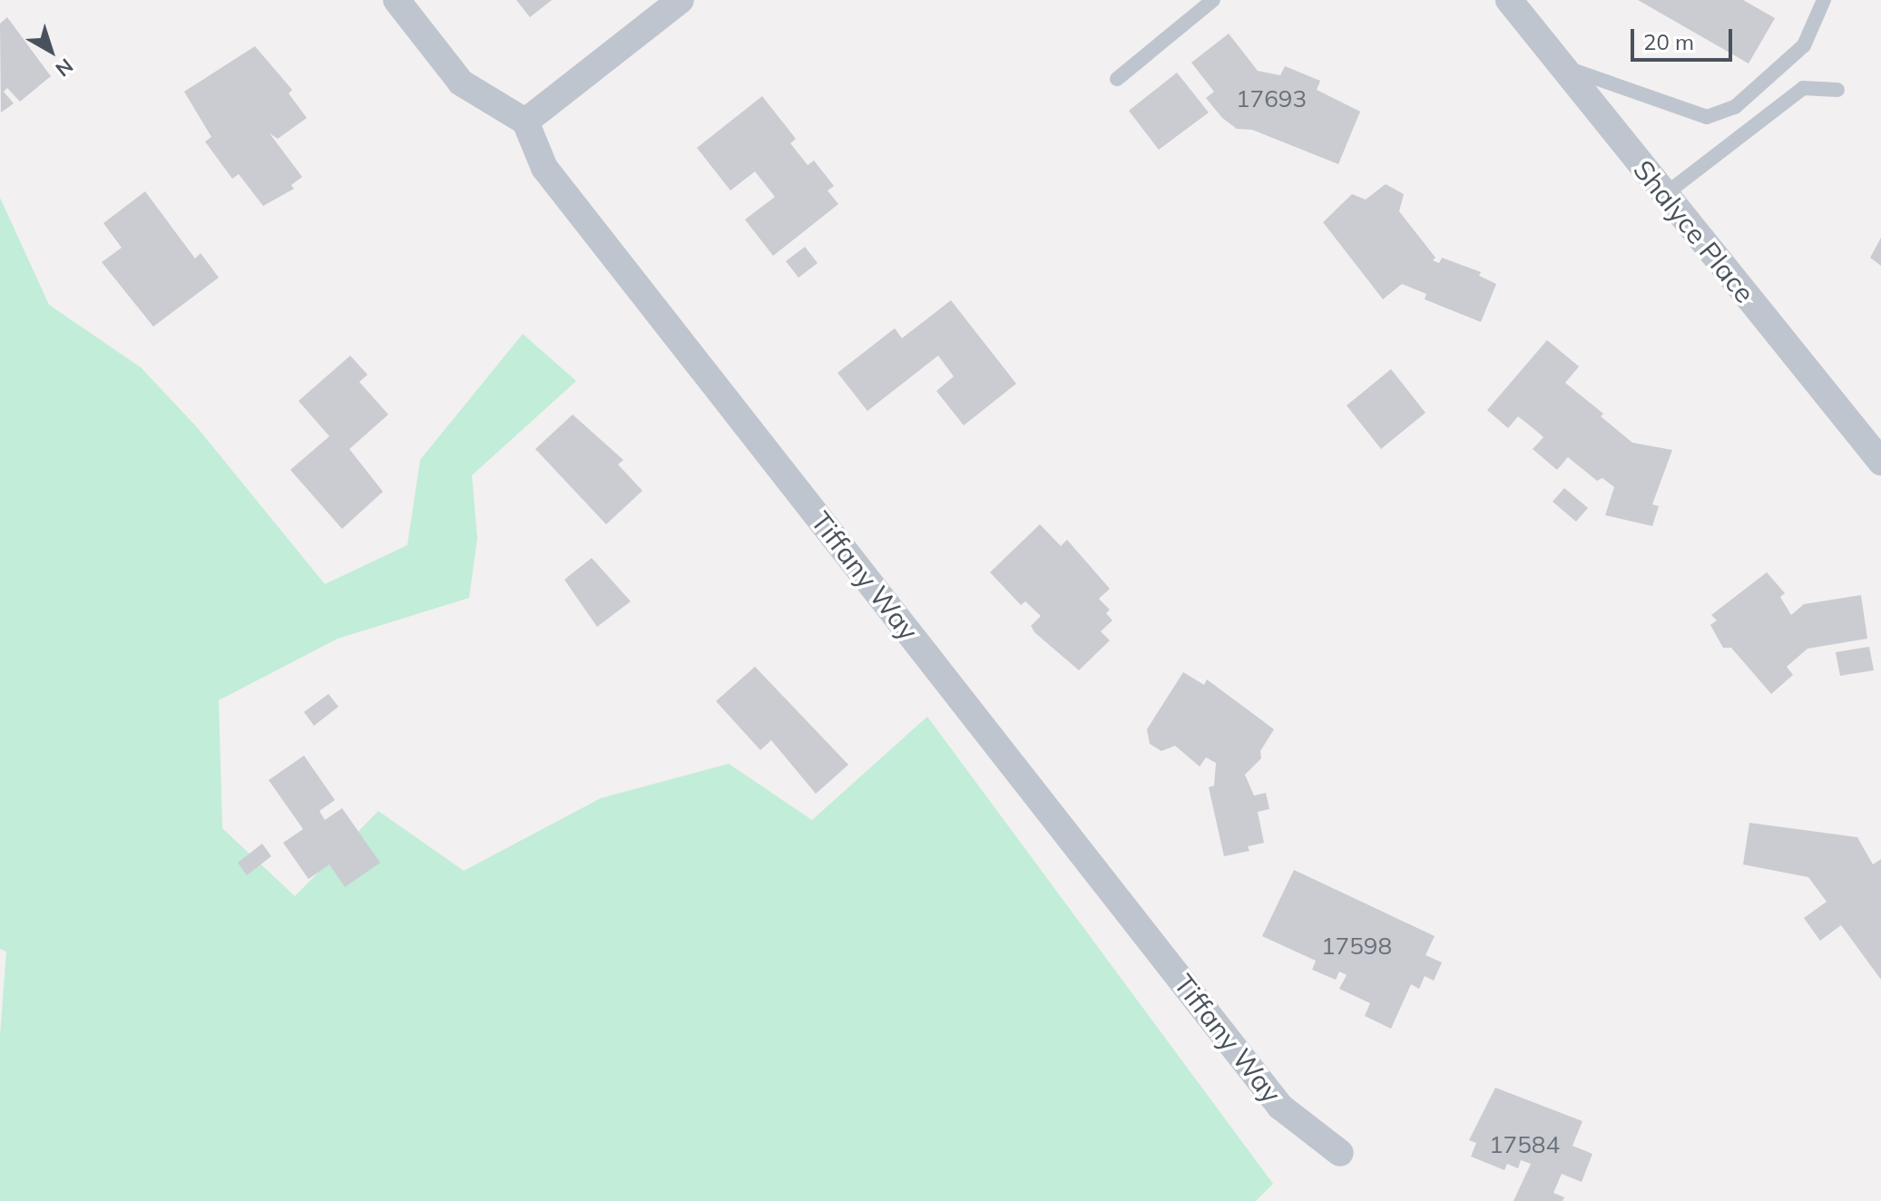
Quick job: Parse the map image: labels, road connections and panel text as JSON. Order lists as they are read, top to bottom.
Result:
{
  "streets": {
    "street": ["Shalyce Place", "Tiffany Way"]
  },
  "house_numbers": ["17693", "17598", "17584"],
  "scale_bar": "20 m",
  "north": "bottom right"
}
